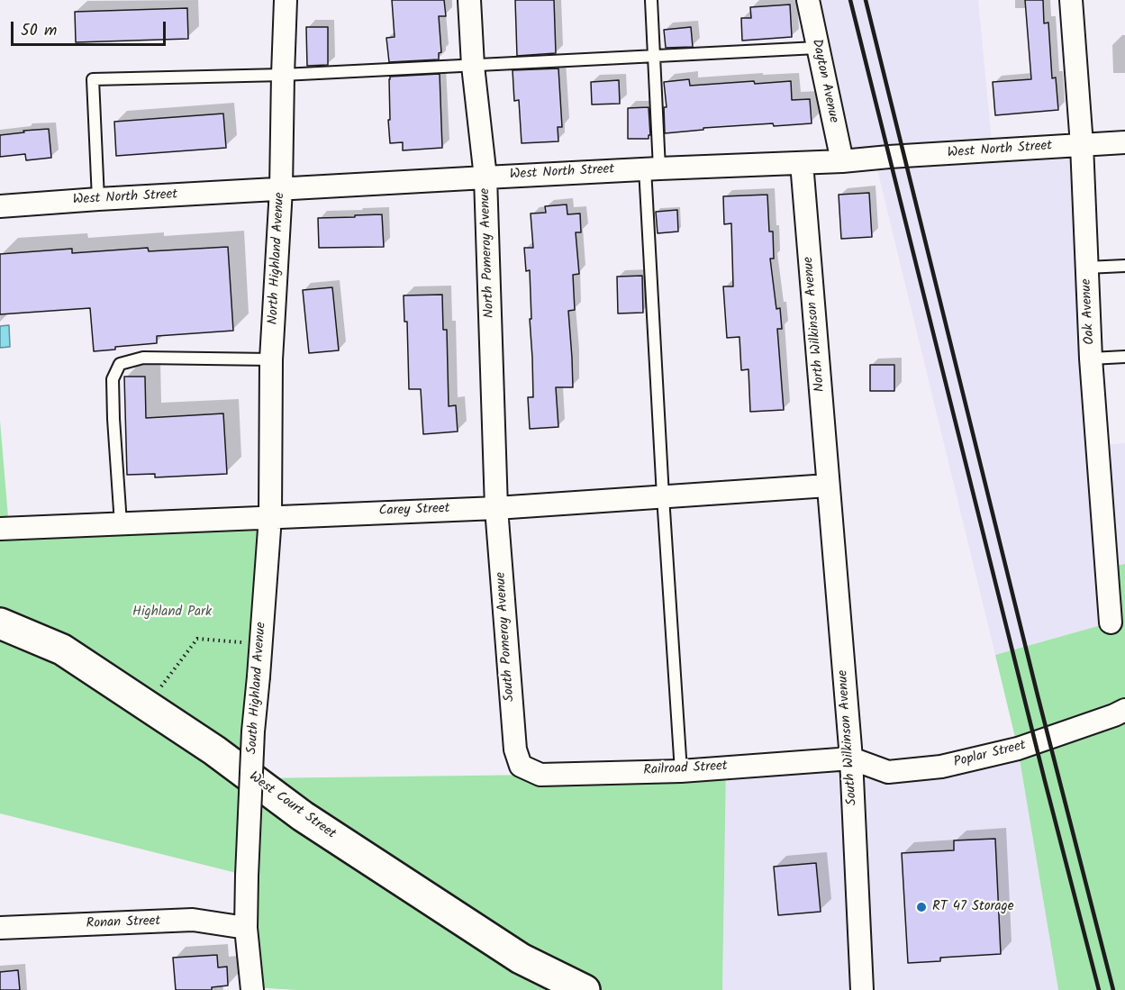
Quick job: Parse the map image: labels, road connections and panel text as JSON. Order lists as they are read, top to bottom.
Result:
{
  "streets": {
    "main road": ["West Court Street"],
    "street": [
      "Dayton Avenue",
      "West North Street",
      "North Pomeroy Avenue",
      "North Highland Avenue",
      "Oak Avenue",
      "North Wilkinson Avenue",
      "Carey Street",
      "South Pomeroy Avenue",
      "South Highland Avenue",
      "South Wilkinson Avenue",
      "Poplar Street",
      "Railroad Street",
      "Ronan Street"
    ]
  },
  "crossings": [
    ["Dayton Avenue", "West North Street"],
    ["West North Street", "North Pomeroy Avenue"],
    ["West North Street", "North Highland Avenue"],
    ["West North Street", "Oak Avenue"],
    ["West North Street", "North Wilkinson Avenue"],
    ["North Pomeroy Avenue", "Carey Street"],
    ["North Pomeroy Avenue", "South Pomeroy Avenue"],
    ["North Highland Avenue", "Carey Street"],
    ["North Highland Avenue", "South Highland Avenue"],
    ["North Wilkinson Avenue", "Carey Street"],
    ["North Wilkinson Avenue", "South Wilkinson Avenue"],
    ["Carey Street", "South Pomeroy Avenue"],
    ["Carey Street", "South Highland Avenue"],
    ["Carey Street", "South Wilkinson Avenue"],
    ["South Pomeroy Avenue", "Railroad Street"],
    ["South Highland Avenue", "Ronan Street"],
    ["South Wilkinson Avenue", "Poplar Street"],
    ["South Wilkinson Avenue", "Railroad Street"],
    ["Poplar Street", "Railroad Street"]
  ],
  "parks": ["Highland Park"],
  "places": ["RT 47 Storage"],
  "scale_bar": "50 m"
}
